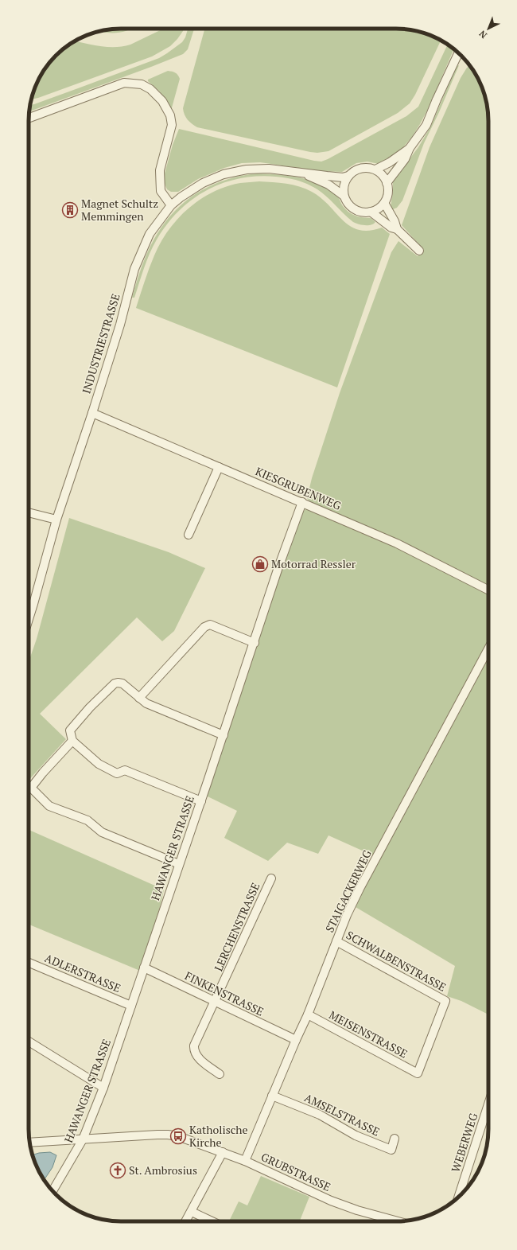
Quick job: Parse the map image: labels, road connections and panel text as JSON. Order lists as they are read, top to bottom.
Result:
{
  "streets": {
    "street": [
      "INDUSTRIESTRASSE",
      "KIESGRUBENWEG",
      "HAWANGER STRASSE",
      "STAIGACKERWEG",
      "LERCHENSTRASSE",
      "SCHWALBENSTRASSE",
      "ADLERSTRASSE",
      "FINKENSTRASSE",
      "MEISENSTRASSE",
      "AMSELSTRASSE",
      "WEBERWEG",
      "GRUBSTRASSE"
    ]
  },
  "crossings": [
    ["INDUSTRIESTRASSE", "KIESGRUBENWEG"],
    ["KIESGRUBENWEG", "HAWANGER STRASSE"],
    ["HAWANGER STRASSE", "ADLERSTRASSE"],
    ["HAWANGER STRASSE", "FINKENSTRASSE"],
    ["HAWANGER STRASSE", "GRUBSTRASSE"],
    ["STAIGACKERWEG", "SCHWALBENSTRASSE"],
    ["STAIGACKERWEG", "FINKENSTRASSE"],
    ["STAIGACKERWEG", "MEISENSTRASSE"],
    ["STAIGACKERWEG", "AMSELSTRASSE"],
    ["STAIGACKERWEG", "GRUBSTRASSE"],
    ["LERCHENSTRASSE", "FINKENSTRASSE"],
    ["SCHWALBENSTRASSE", "MEISENSTRASSE"]
  ],
  "places": {
    "building": ["Magnet Schultz Memmingen"],
    "shop": ["Motorrad Ressler"],
    "bus stop": ["Katholische Kirche"],
    "church": ["St. Ambrosius"]
  },
  "north": "bottom left"
}
